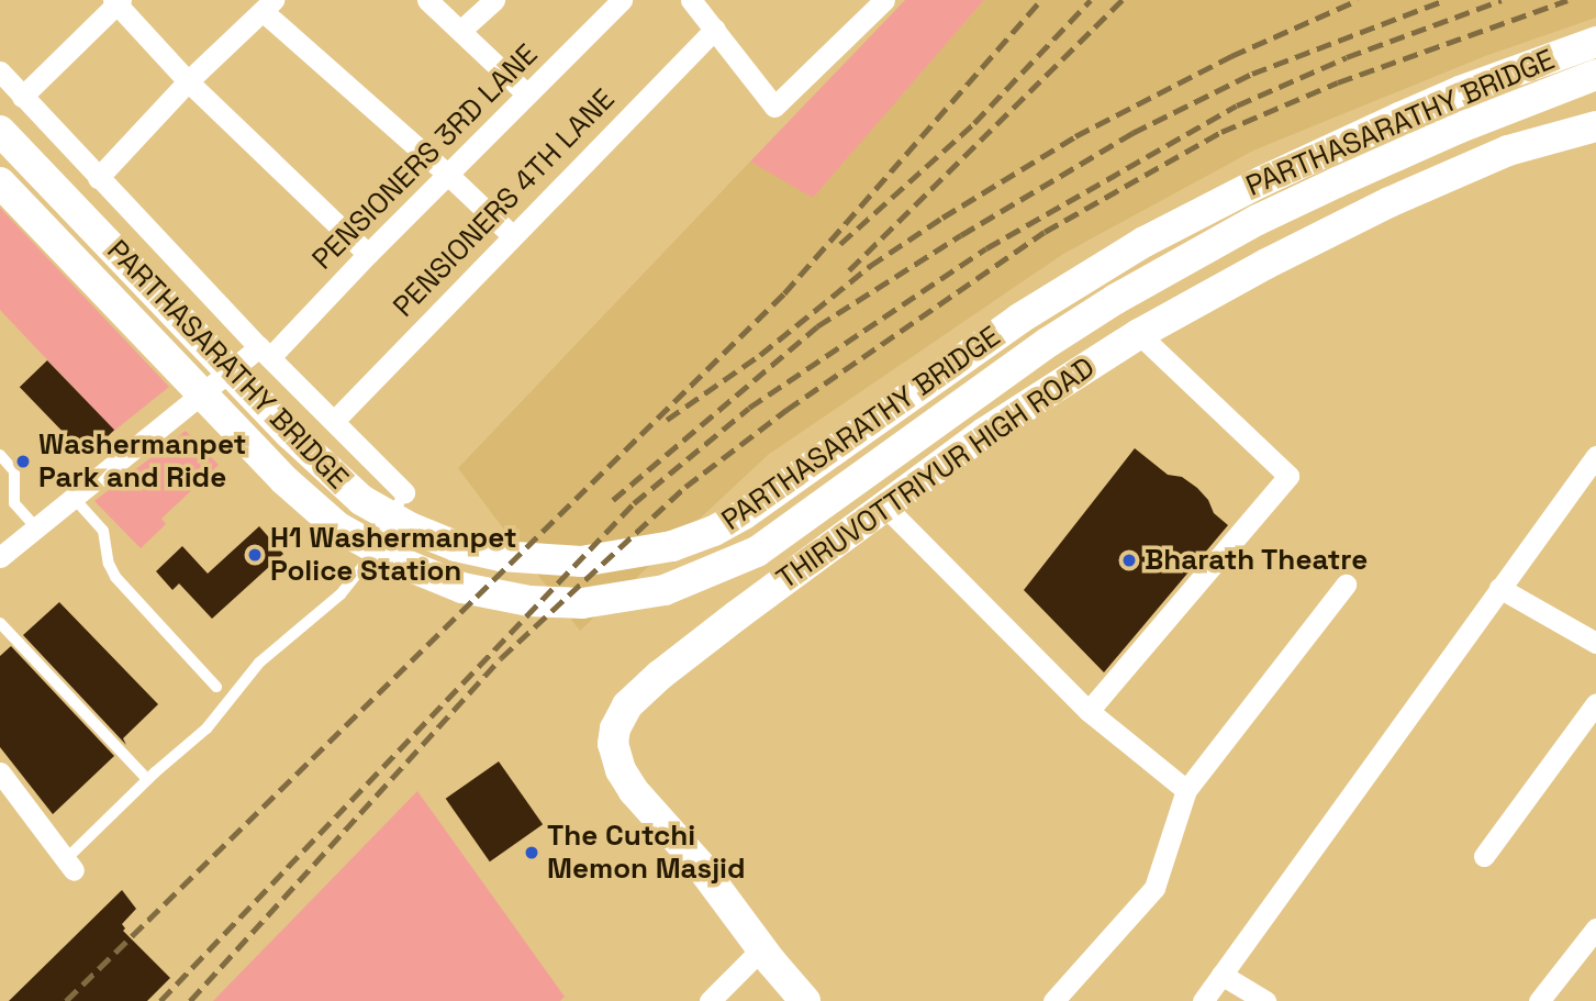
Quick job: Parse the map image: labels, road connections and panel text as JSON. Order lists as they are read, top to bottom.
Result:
{
  "streets": {
    "main road": ["PARTHASARATHY BRIDGE", "THIRUVOTTRIYUR HIGH ROAD"],
    "street": ["PENSIONERS 3RD LANE", "PENSIONERS 4TH LANE"]
  },
  "places": [
    "Washermanpet Park and Ride",
    "H1 Washermanpet Police Station",
    "Bharath Theatre",
    "The Cutchi Memon Masjid"
  ]
}
